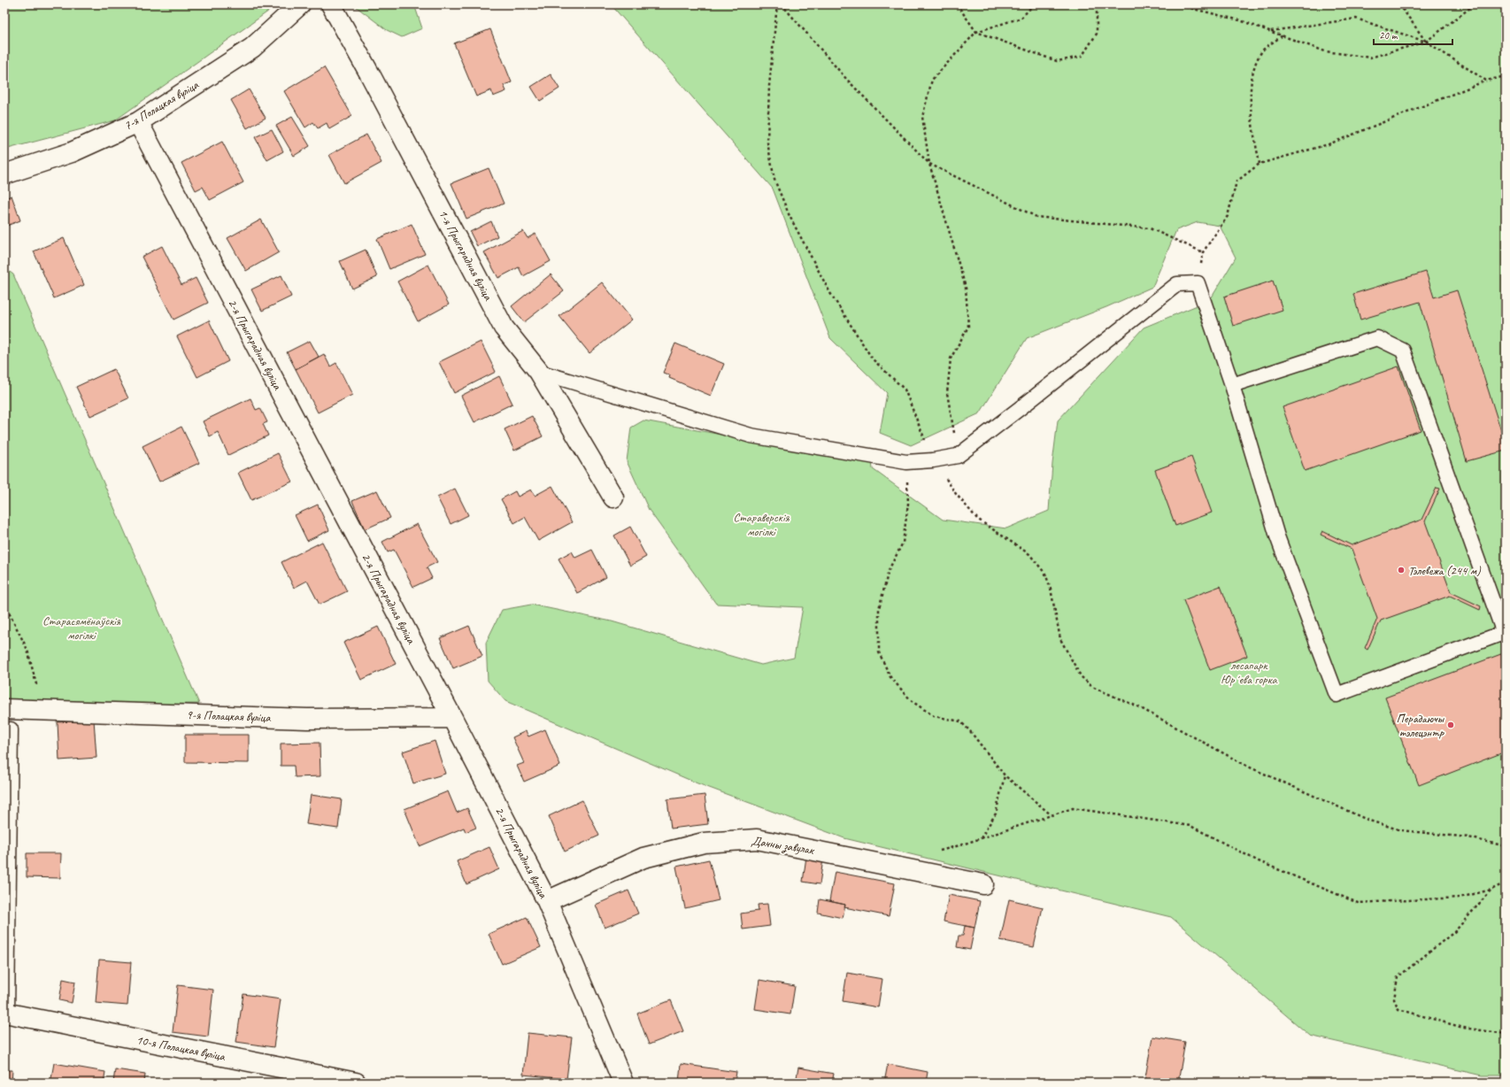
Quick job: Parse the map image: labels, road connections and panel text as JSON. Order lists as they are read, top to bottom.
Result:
{
  "streets": {
    "street": [
      "7-я Полацкая вуліца",
      "1-я Прыгарадная вуліца",
      "2-я Прыгарадная вуліца",
      "9-я Полацкая вуліца",
      "Дачны завулак",
      "10-я Полацкая вуліца"
    ]
  },
  "crossings": [
    ["7-я Полацкая вуліца", "2-я Прыгарадная вуліца"],
    ["2-я Прыгарадная вуліца", "9-я Полацкая вуліца"],
    ["2-я Прыгарадная вуліца", "Дачны завулак"]
  ],
  "parks": ["Стараверскія могілкі", "Старасямёнаўскія могілкі", "лесапарк Юрʼева горка"],
  "places": ["Тэлевежа (244 м)", "Перадаючы тэлецэнтр"],
  "scale_bar": "20 m"
}
